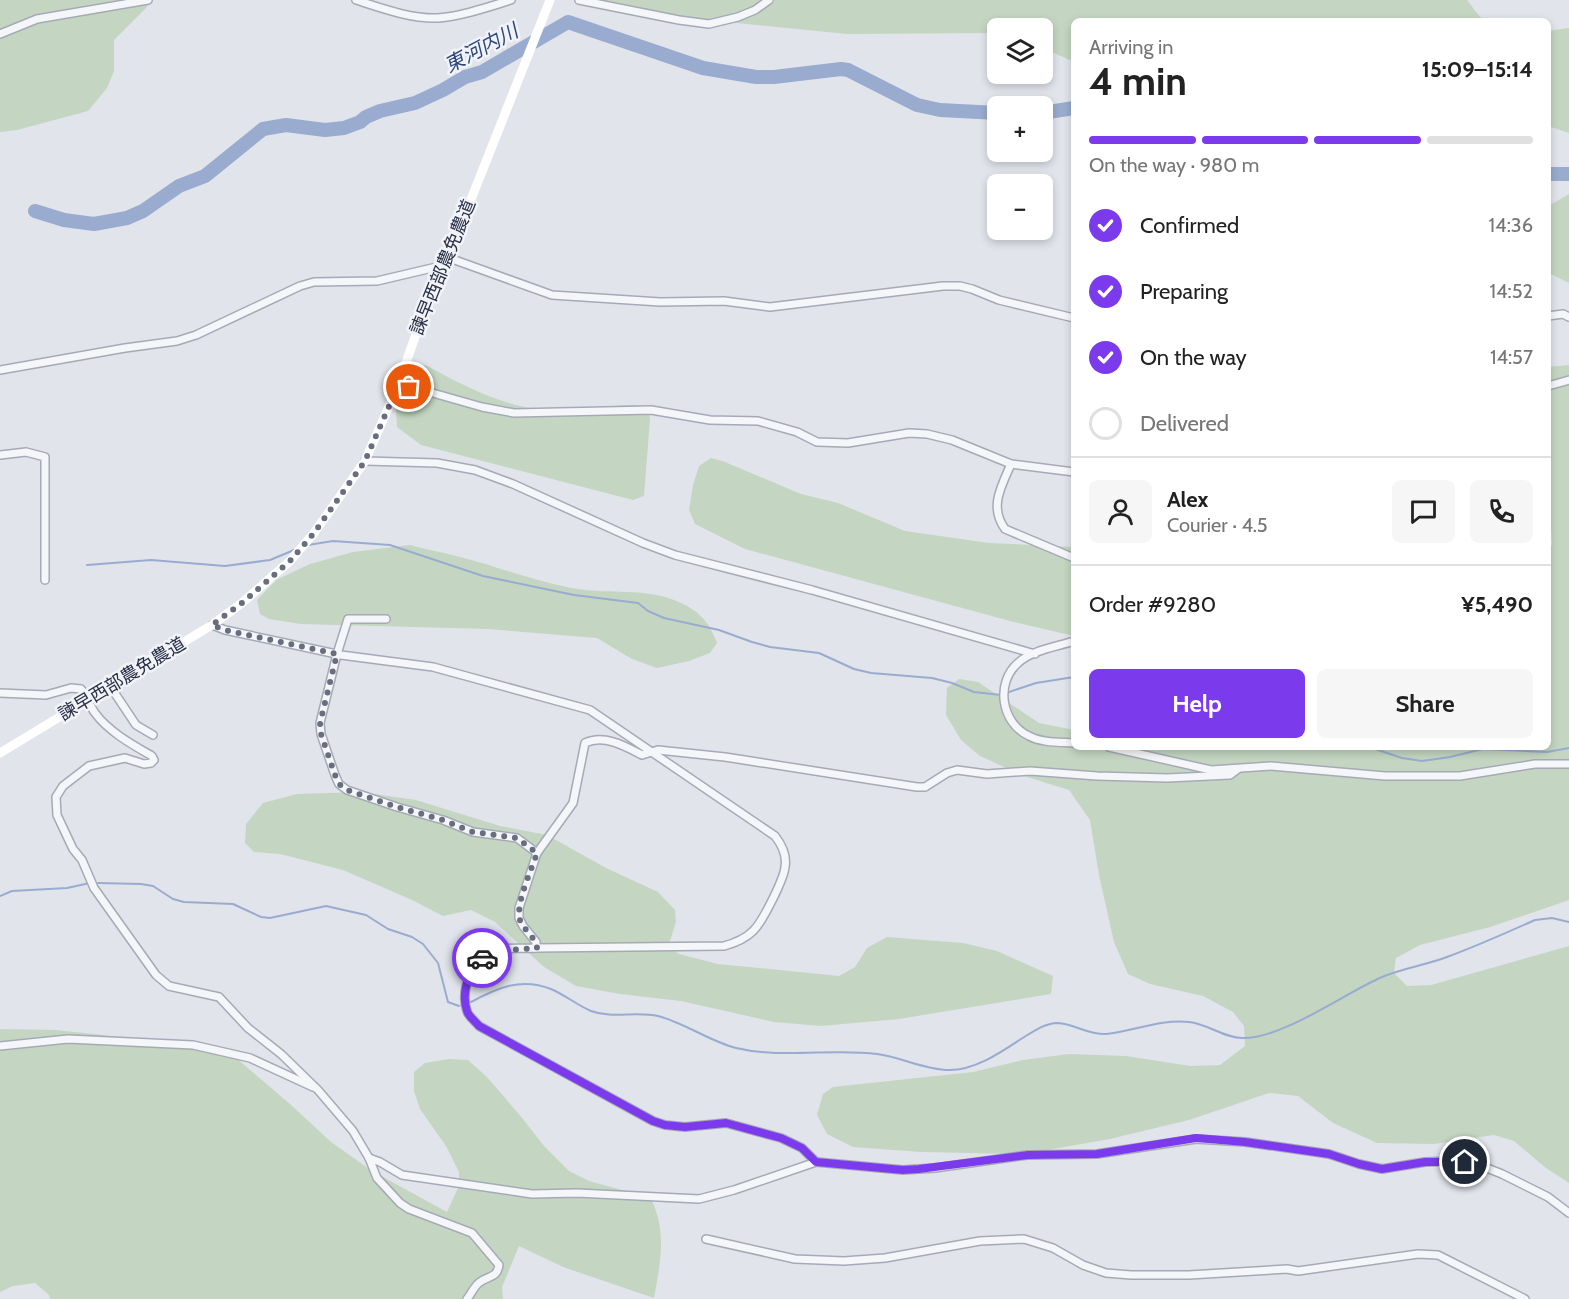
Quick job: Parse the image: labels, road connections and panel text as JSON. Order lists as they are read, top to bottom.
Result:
{
  "streets": {
    "street": ["諫早西部農免農道"]
  },
  "water": ["東河内川"],
  "page": {
    "map_buttons": ["+", "−"],
    "heading": ["4 min", "Arriving in", "15:09–15:14"],
    "panel": [
      "Alex",
      "Courier · 4.5",
      "Order #9280",
      "¥5,490"
    ],
    "bar": "On the way · 980 m",
    "list": [
      ["Confirmed", "14:36"],
      ["Preparing", "14:52"],
      ["On the way", "14:57"],
      "Delivered"
    ],
    "buttons": ["Help", "Share"]
  }
}
